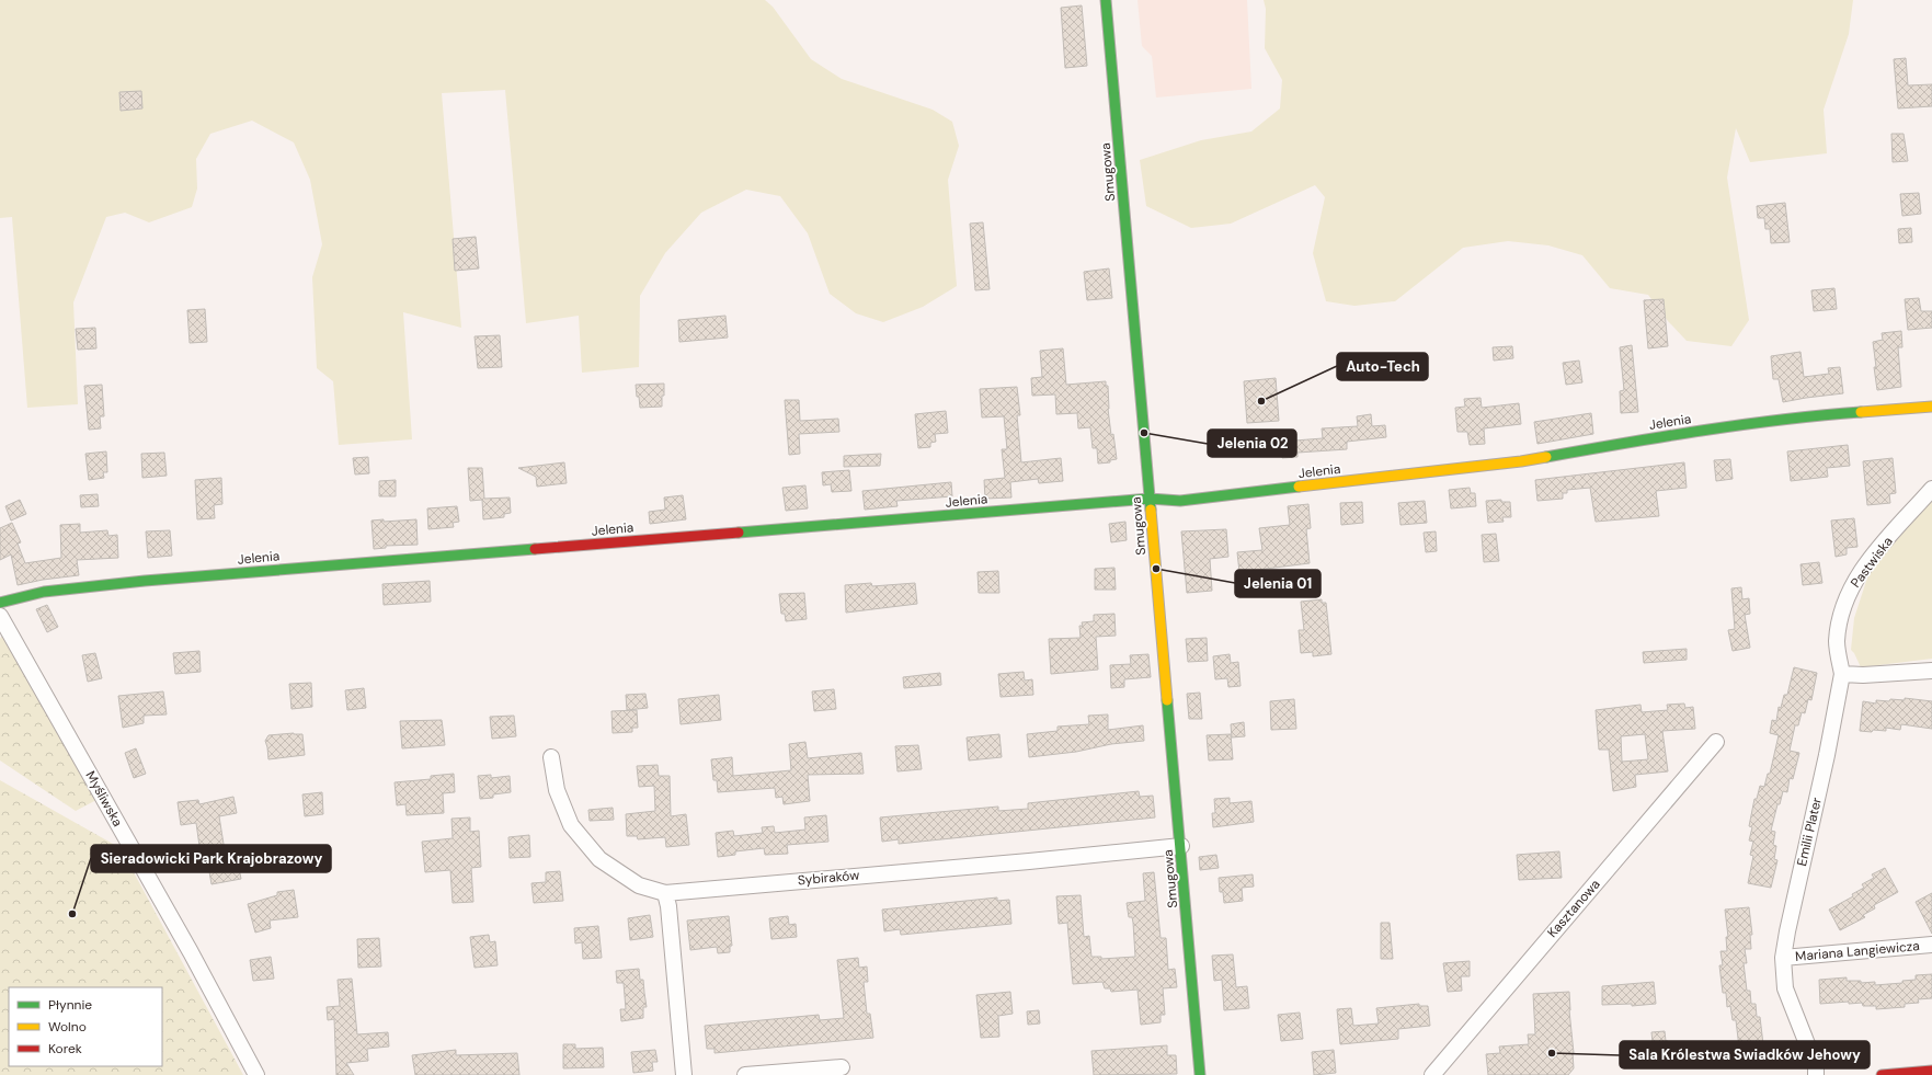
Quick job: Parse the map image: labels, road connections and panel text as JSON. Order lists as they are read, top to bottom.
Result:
{
  "streets": {
    "street": [
      "Smugowa",
      "Jelenia",
      "Pastwiska",
      "Myśliwska",
      "Emilii Plater",
      "Sybiraków",
      "Kasztanowa",
      "Mariana Langiewicza"
    ]
  },
  "crossings": [
    ["Smugowa", "Jelenia"],
    ["Smugowa", "Sybiraków"],
    ["Pastwiska", "Emilii Plater"],
    ["Emilii Plater", "Mariana Langiewicza"]
  ],
  "places": [
    "Auto-Tech",
    "Jelenia 02",
    "Jelenia 01",
    "Sieradowicki Park Krajobrazowy",
    "Sala Królestwa Swiadków Jehowy"
  ],
  "legend": ["Płynnie", "Wolno", "Korek"]
}
